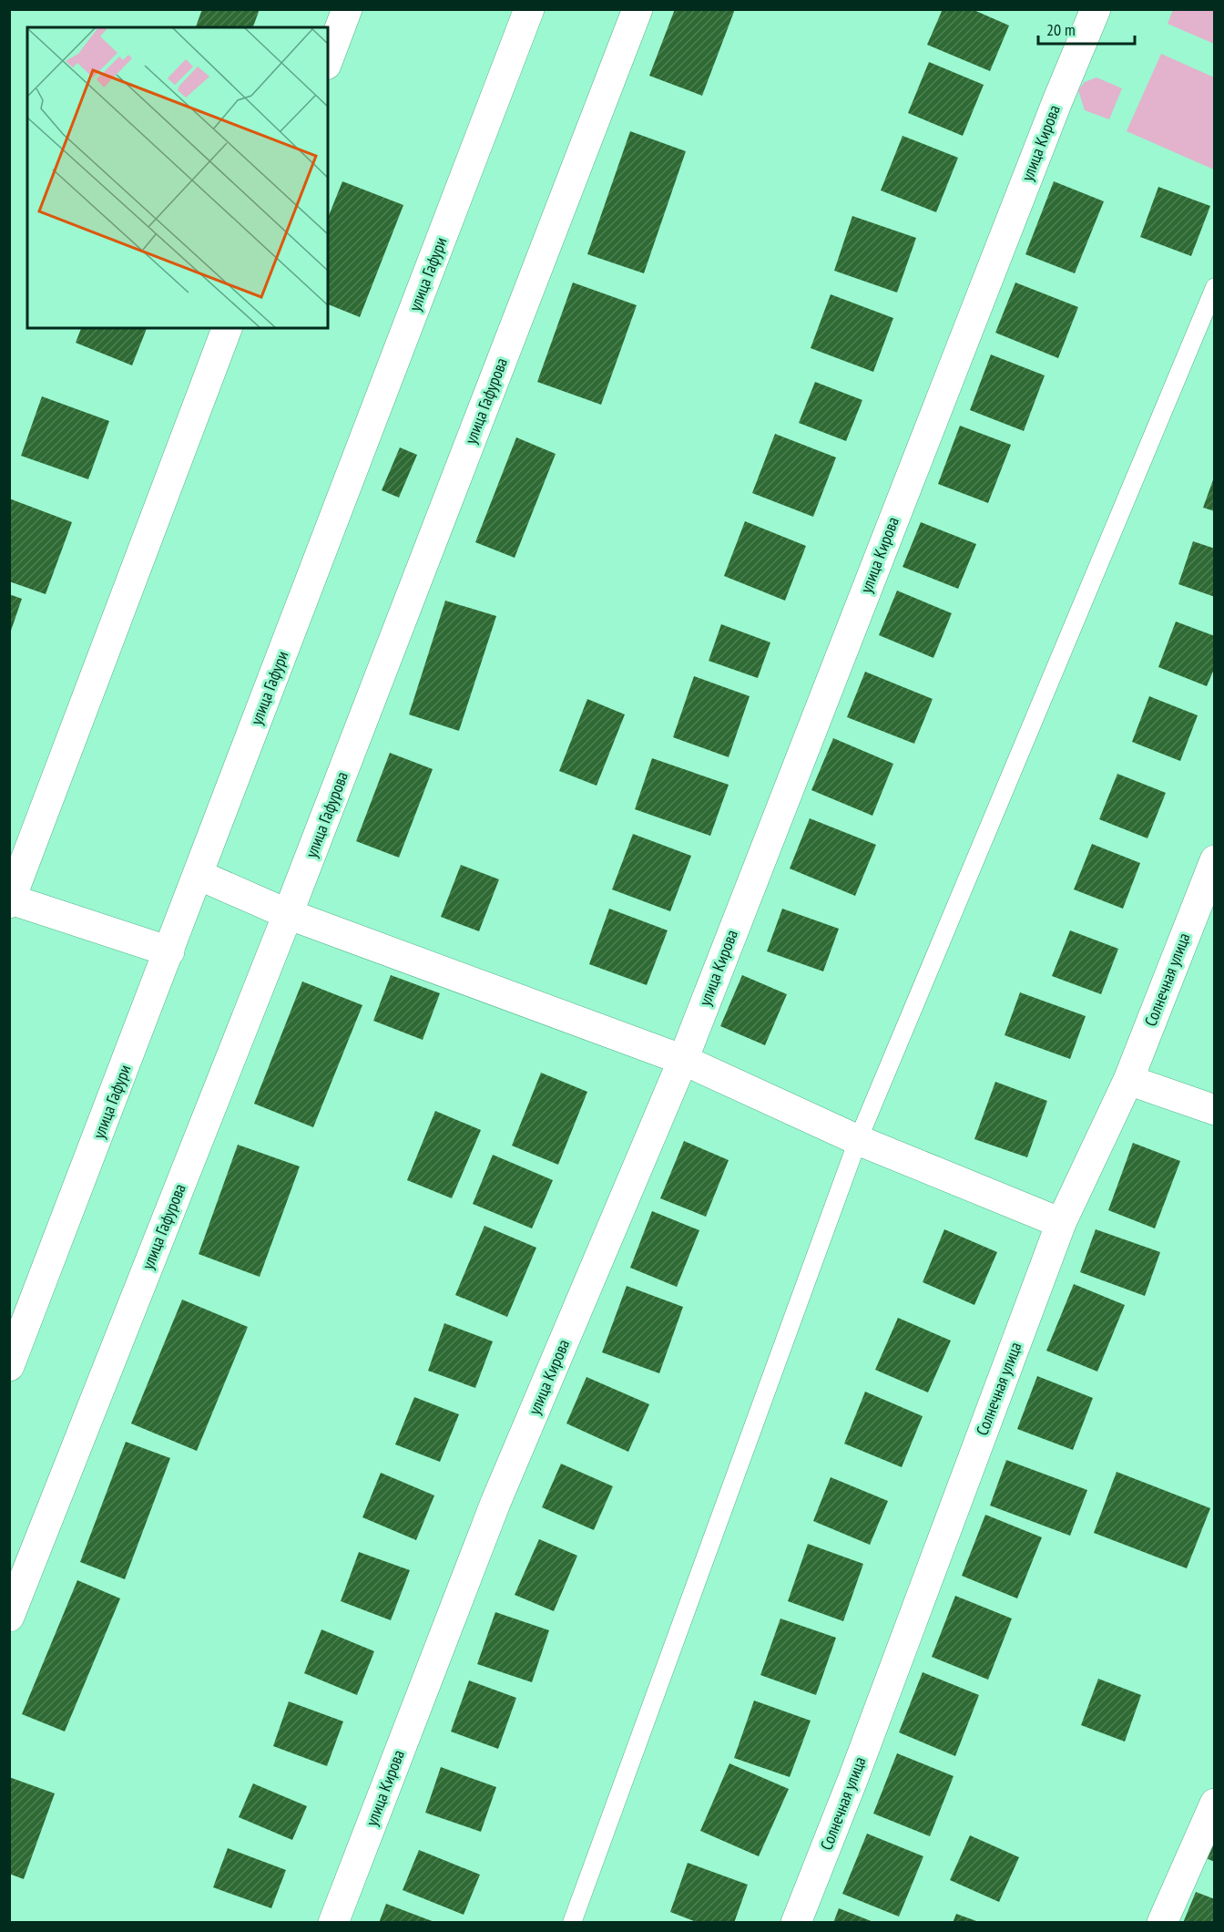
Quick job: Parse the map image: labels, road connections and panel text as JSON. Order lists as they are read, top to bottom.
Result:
{
  "streets": {
    "street": [
      "улица Кирова",
      "улица Гафури",
      "улица Гафурова",
      "Солнечная улица"
    ]
  },
  "scale_bar": "20 m"
}
